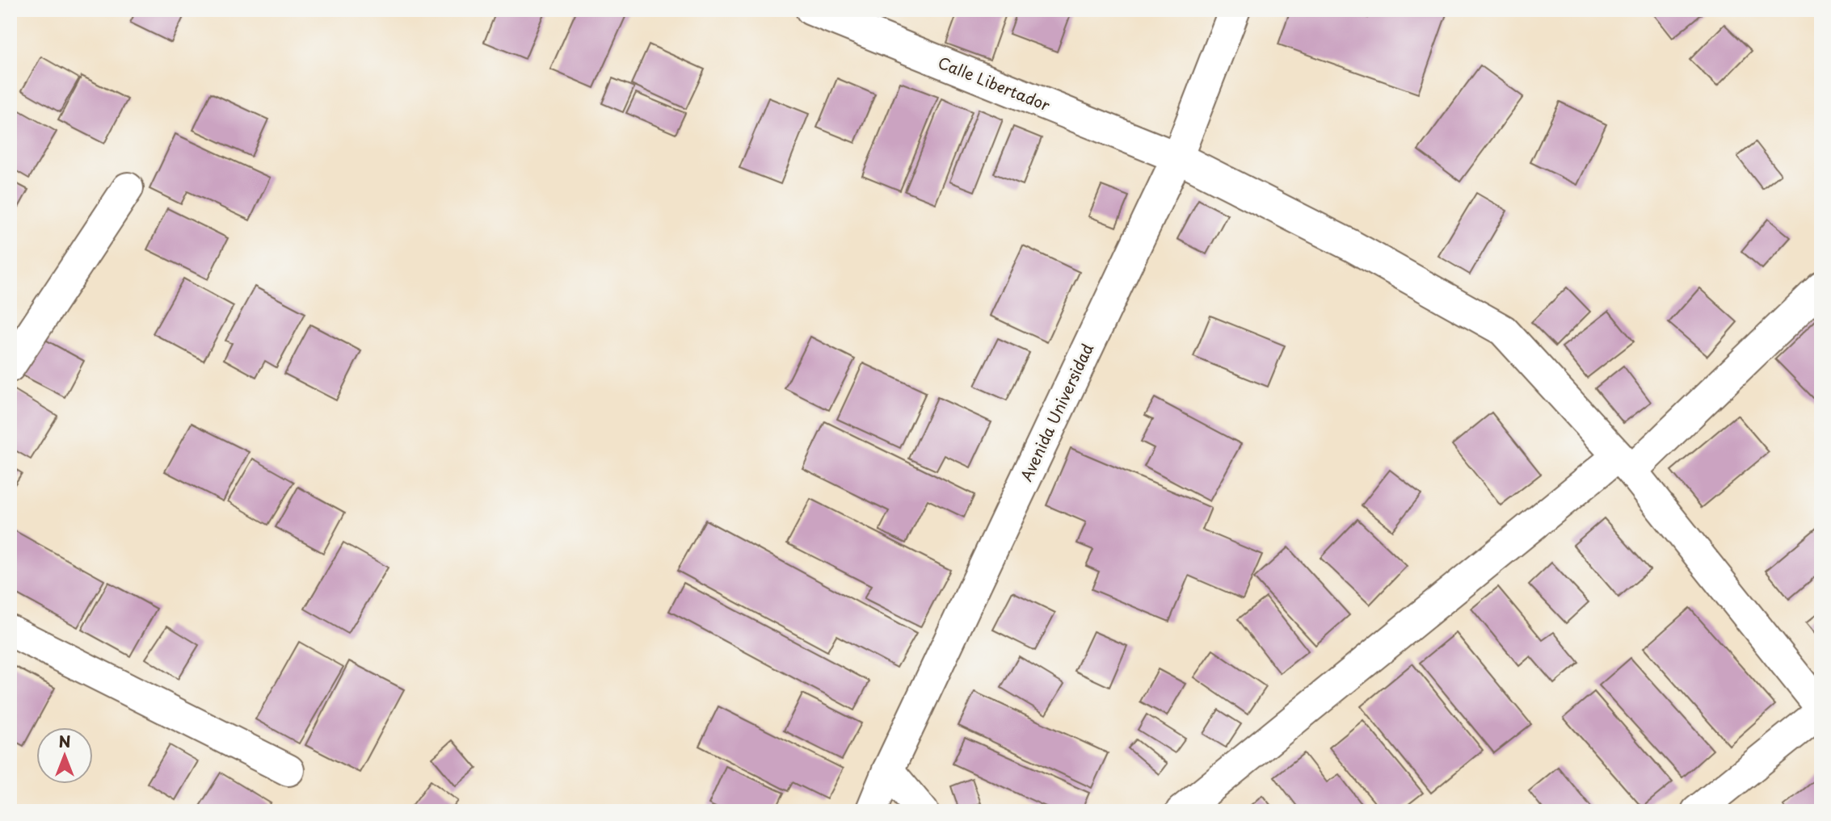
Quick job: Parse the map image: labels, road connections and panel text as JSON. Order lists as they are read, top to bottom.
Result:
{
  "streets": {
    "street": ["Calle Libertador", "Avenida Universidad"]
  },
  "crossings": [
    ["Calle Libertador", "Avenida Universidad"]
  ],
  "north": "top"
}
